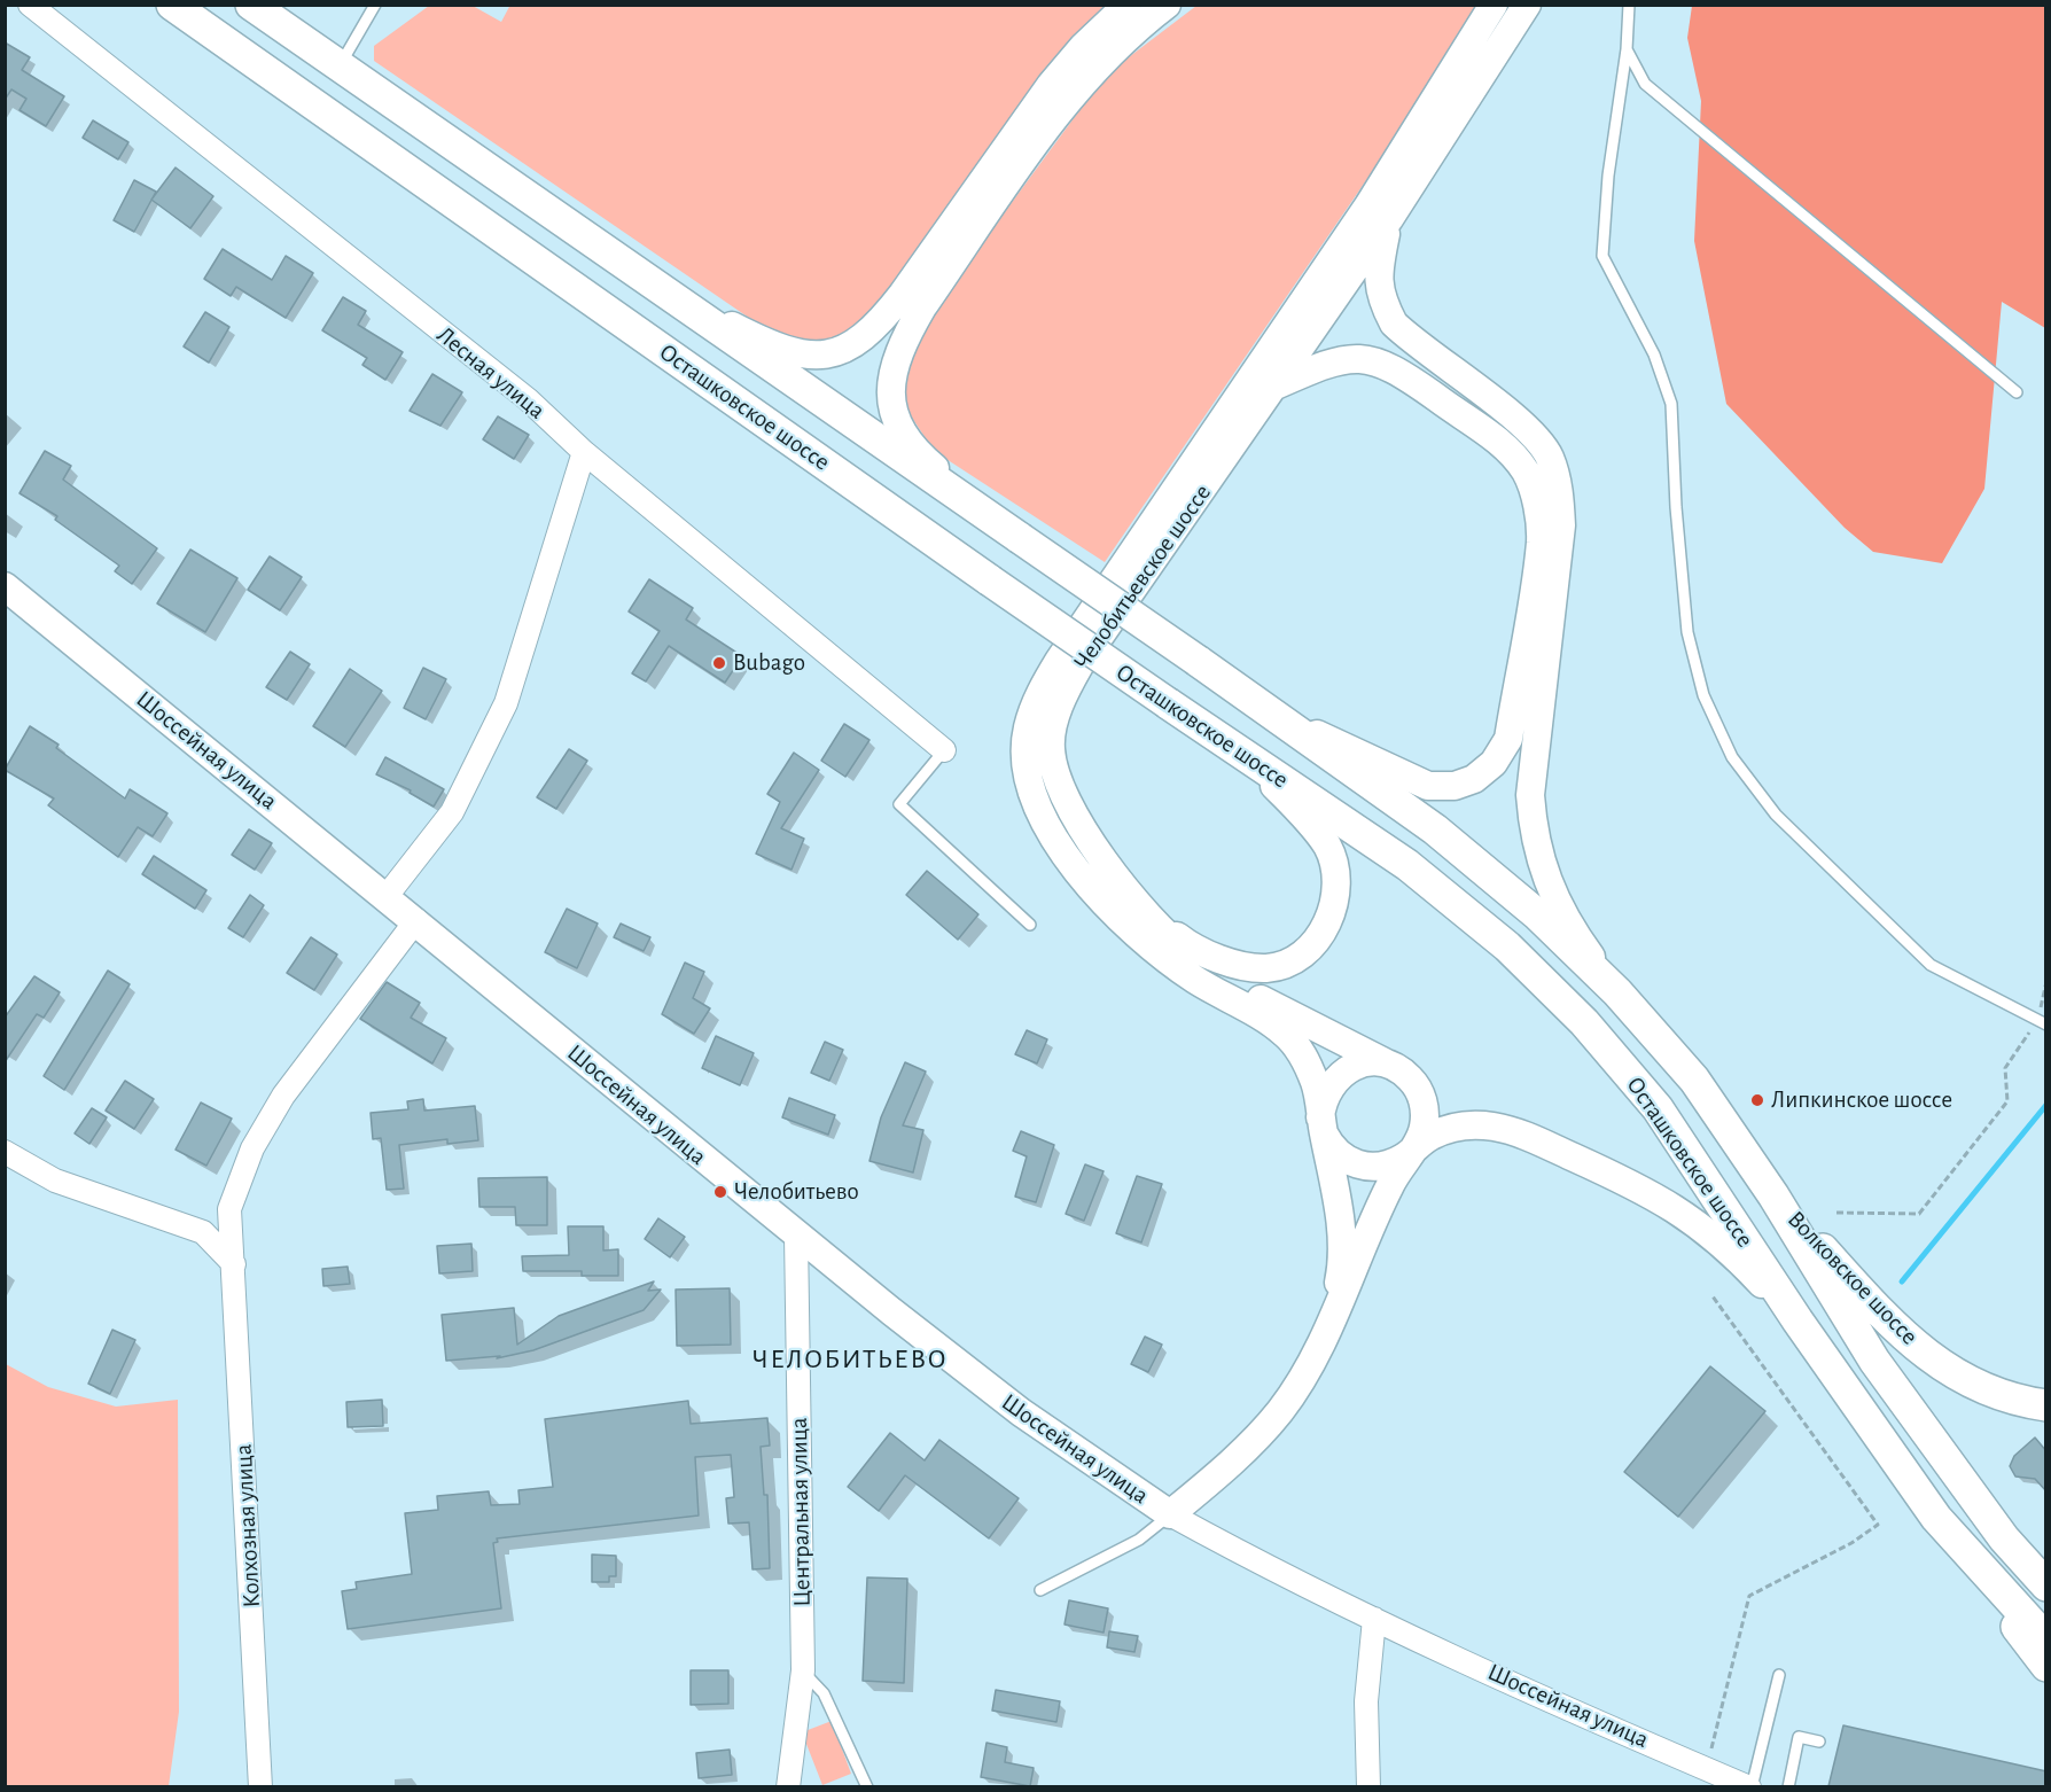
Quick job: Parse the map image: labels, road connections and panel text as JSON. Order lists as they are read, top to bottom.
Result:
{
  "streets": {
    "main road": ["Осташковское шоссе", "Волковское шоссе"],
    "street": [
      "Лесная улица",
      "Челобитьевское шоссе",
      "Шоссейная улица",
      "Центральная улица",
      "Колхозная улица"
    ]
  },
  "crossings": [
    ["Осташковское шоссе", "Волковское шоссе"],
    ["Челобитьевское шоссе", "Шоссейная улица"],
    ["Шоссейная улица", "Центральная улица"],
    ["Шоссейная улица", "Колхозная улица"]
  ],
  "districts": ["ЧЕЛОБИТЬЕВО"],
  "places": ["Bubago", "Липкинское шоссе", "Челобитьево"]
}
